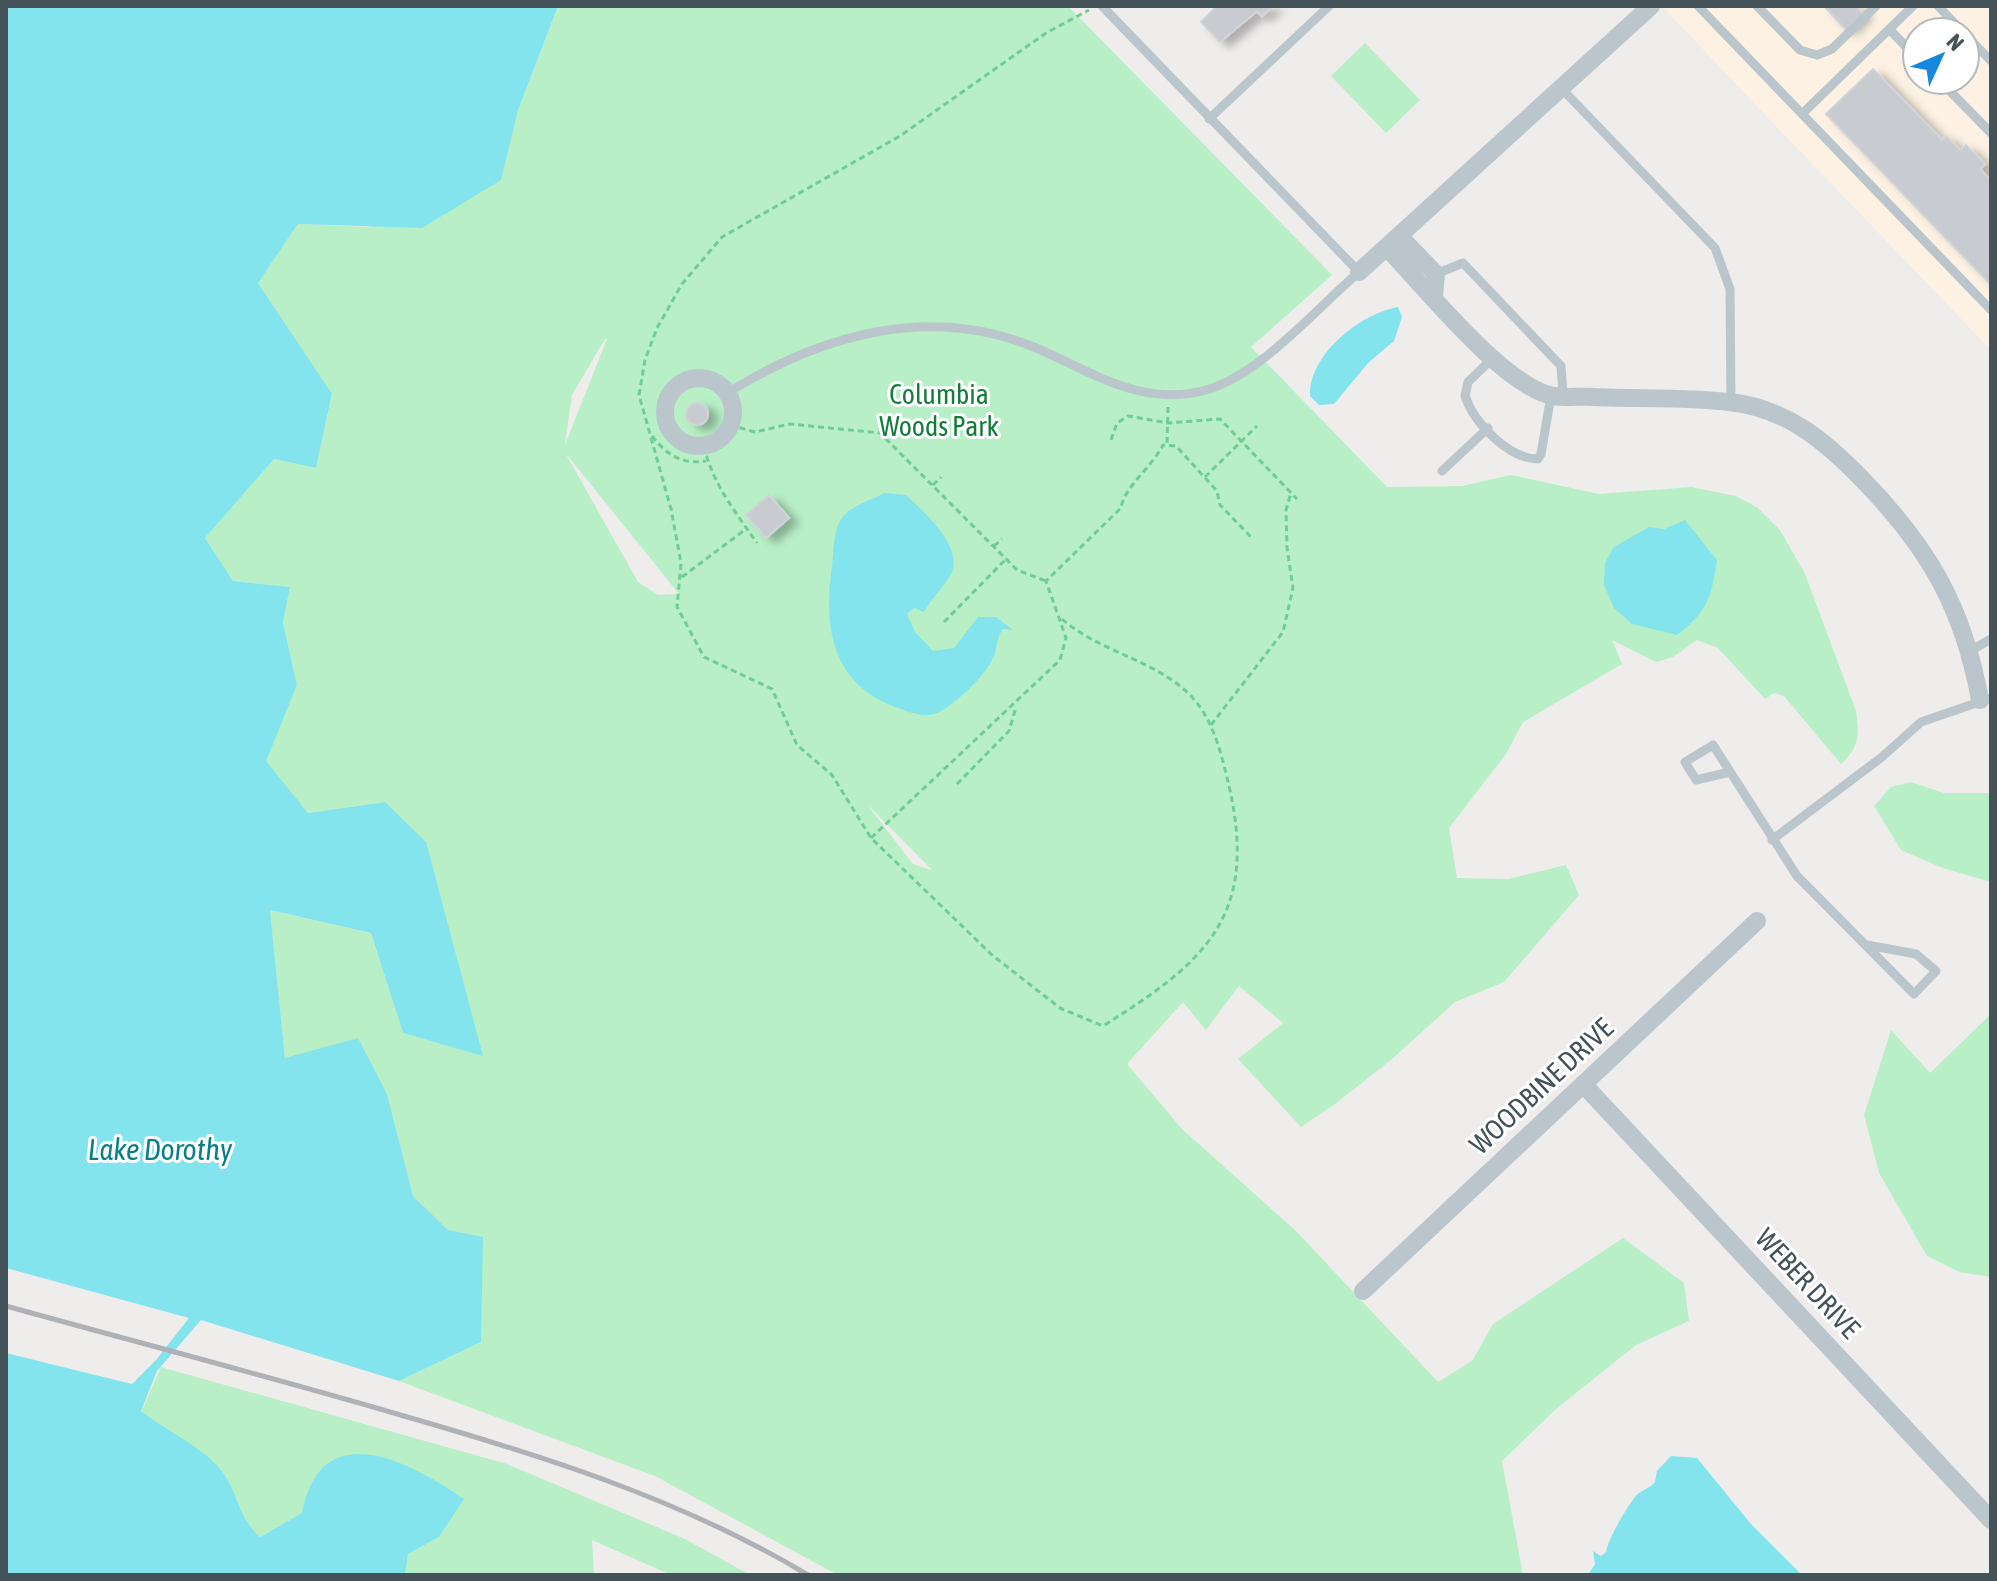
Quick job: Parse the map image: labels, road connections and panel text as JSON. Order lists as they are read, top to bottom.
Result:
{
  "streets": {
    "street": ["WOODBINE DRIVE", "WEBER DRIVE"]
  },
  "crossings": [
    ["WOODBINE DRIVE", "WEBER DRIVE"]
  ],
  "water": ["Lake Dorothy"],
  "parks": ["Columbia Woods Park"],
  "north": "top right"
}
